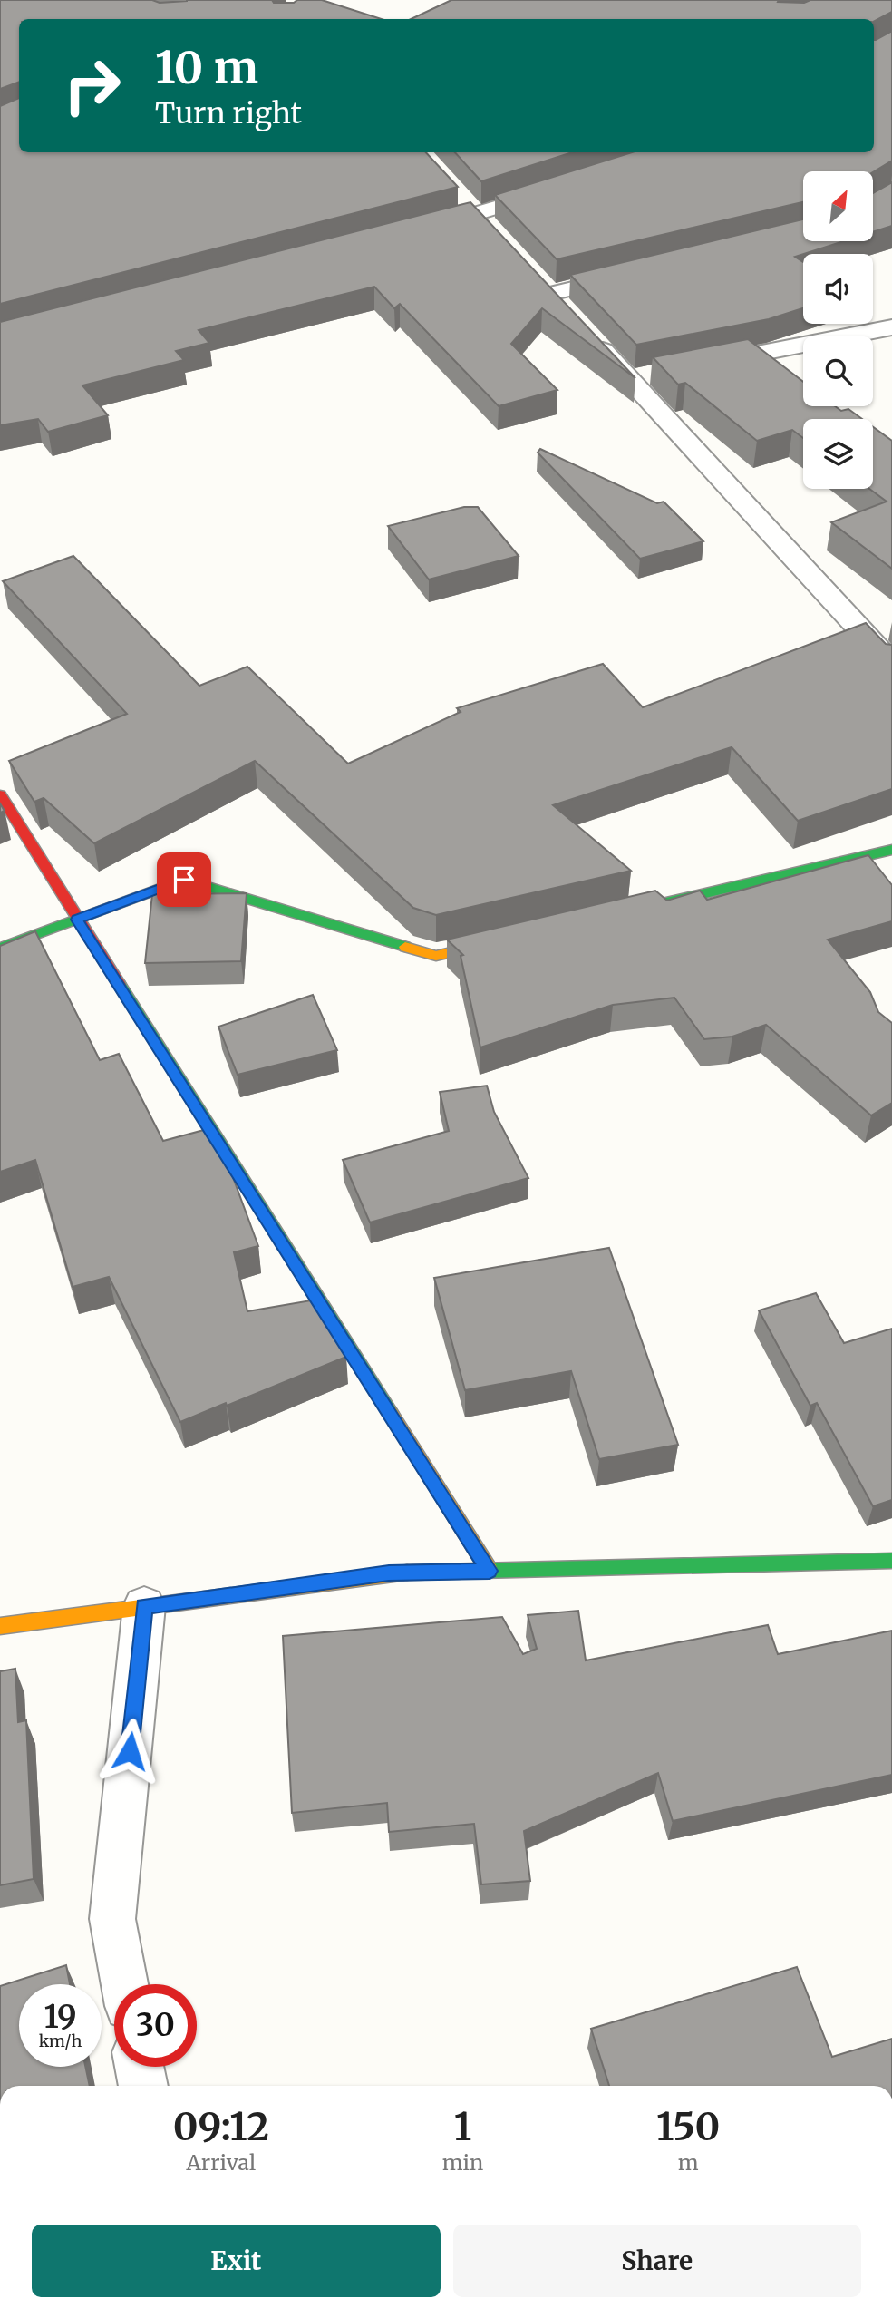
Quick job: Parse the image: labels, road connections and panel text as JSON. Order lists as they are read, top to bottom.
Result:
{
  "north": "top right",
  "page": {
    "turn": ["10 m", "Turn right"],
    "speed": "19 km/h",
    "limit": "30",
    "eta": [
      "09:12",
      "Arrival",
      "1",
      "min",
      "150",
      "m"
    ],
    "buttons": ["Exit", "Share"]
  }
}
